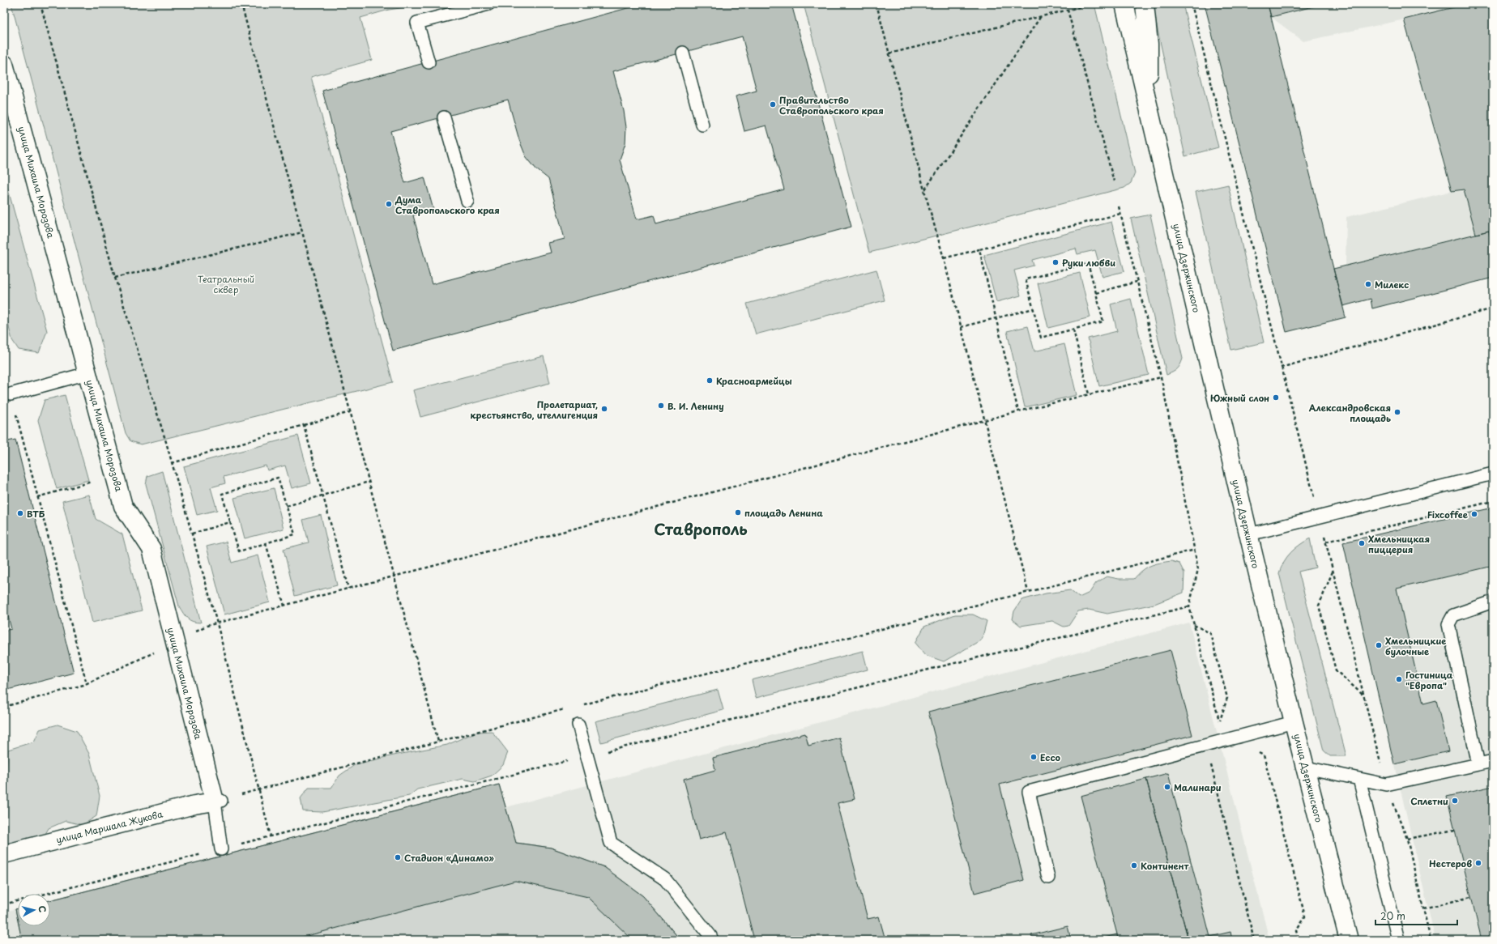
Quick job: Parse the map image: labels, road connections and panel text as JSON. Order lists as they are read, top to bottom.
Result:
{
  "streets": {
    "main road": ["улица Михаила Морозова", "улица Дзержинского", "улица Маршала Жукова"]
  },
  "crossings": [
    ["улица Михаила Морозова", "улица Маршала Жукова"]
  ],
  "districts": ["Ставрополь"],
  "parks": ["Театральный сквер"],
  "places": [
    "Правительство Ставропольского края",
    "Дума Ставропольского края",
    "Руки любви",
    "Милекс",
    "Красноармейцы",
    "Южный слон",
    "В. И. Ленину",
    "Пролетариат, крестьянство, ителлигенция",
    "Александровская площадь",
    "площадь Ленина",
    "ВТБ",
    "Fixcoffee",
    "Хмельницкая пиццерия",
    "Хмельницкие булочные",
    "Гостиница \"Европа\"",
    "Ecco",
    "Малинари",
    "Сплетни",
    "Стадион «Динамо»",
    "Нестеров",
    "Континент"
  ],
  "scale_bar": "20 m",
  "north": "right"
}
